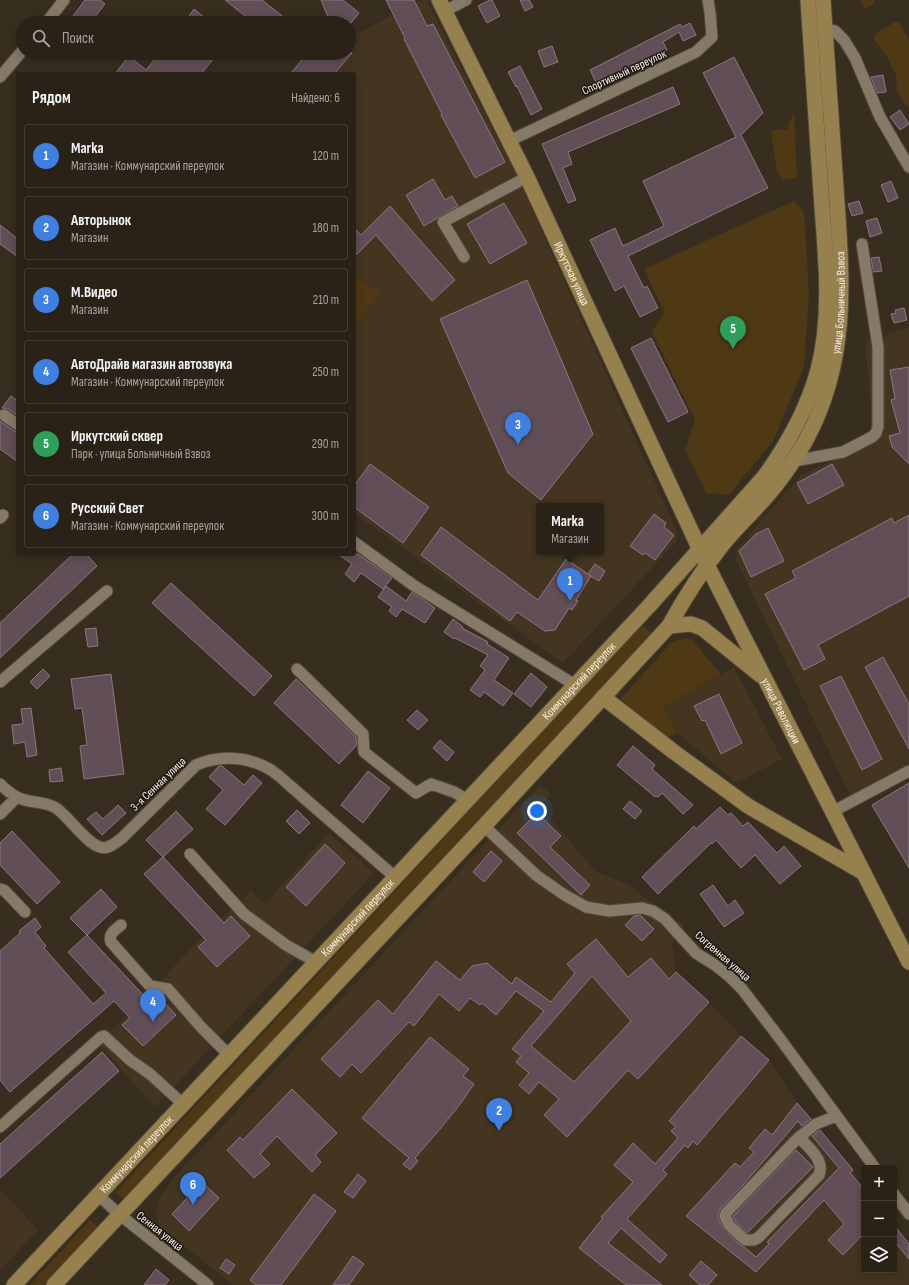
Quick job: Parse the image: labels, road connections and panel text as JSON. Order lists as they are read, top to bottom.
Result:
{
  "streets": {
    "main road": [
      "Иркутская улица",
      "улица Больничный Взвоз",
      "Коммунарский переулок",
      "улица Революции"
    ],
    "street": [
      "Спортивный переулок",
      "3-я Сенная улица",
      "Согренная улица",
      "Сенная улица"
    ]
  },
  "crossings": [
    ["Спортивный переулок", "Иркутская улица"],
    ["Иркутская улица", "улица Больничный Взвоз"],
    ["Иркутская улица", "Коммунарский переулок"],
    ["Иркутская улица", "улица Революции"],
    ["улица Больничный Взвоз", "Коммунарский переулок"],
    ["улица Больничный Взвоз", "улица Революции"],
    ["Коммунарский переулок", "улица Революции"],
    ["Коммунарский переулок", "3-я Сенная улица"],
    ["Коммунарский переулок", "Сенная улица"]
  ],
  "page": {
    "search": "Поиск",
    "heading": ["Рядом", "Найдено: 6"],
    "list": [
      {
        "mark": "1",
        "name": "Marka",
        "note": "Магазин · Коммунарский переулок",
        "value": "120 m"
      },
      {
        "mark": "2",
        "name": "Авторынок",
        "note": "Магазин",
        "value": "180 m"
      },
      {
        "mark": "3",
        "name": "М.Видео",
        "note": "Магазин",
        "value": "210 m"
      },
      {
        "mark": "4",
        "name": "АвтоДрайв магазин автозвука",
        "note": "Магазин · Коммунарский переулок",
        "value": "250 m"
      },
      {
        "mark": "5",
        "name": "Иркутский сквер",
        "note": "Парк · улица Больничный Взвоз",
        "value": "290 m"
      },
      {
        "mark": "6",
        "name": "Русский Свет",
        "note": "Магазин · Коммунарский переулок",
        "value": "300 m"
      }
    ],
    "pins": [
      "5",
      "3",
      "1",
      "4",
      "2",
      "6"
    ],
    "popup": ["Marka", "Магазин"],
    "map_buttons": ["+", "−"]
  }
}
